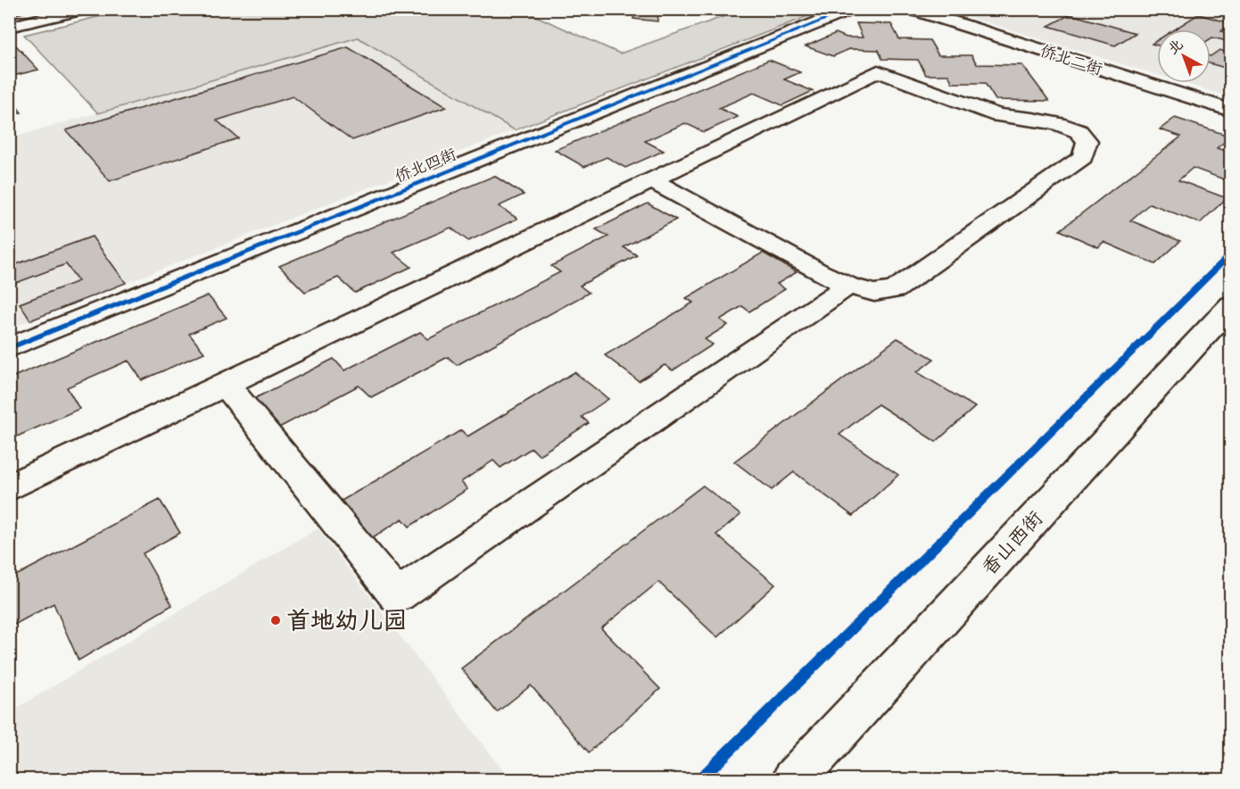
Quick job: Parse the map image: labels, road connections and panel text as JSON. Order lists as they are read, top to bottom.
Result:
{
  "streets": {
    "street": ["侨北二街", "侨北四街", "香山西街"]
  },
  "places": ["首地幼儿园"],
  "north": "top left"
}
